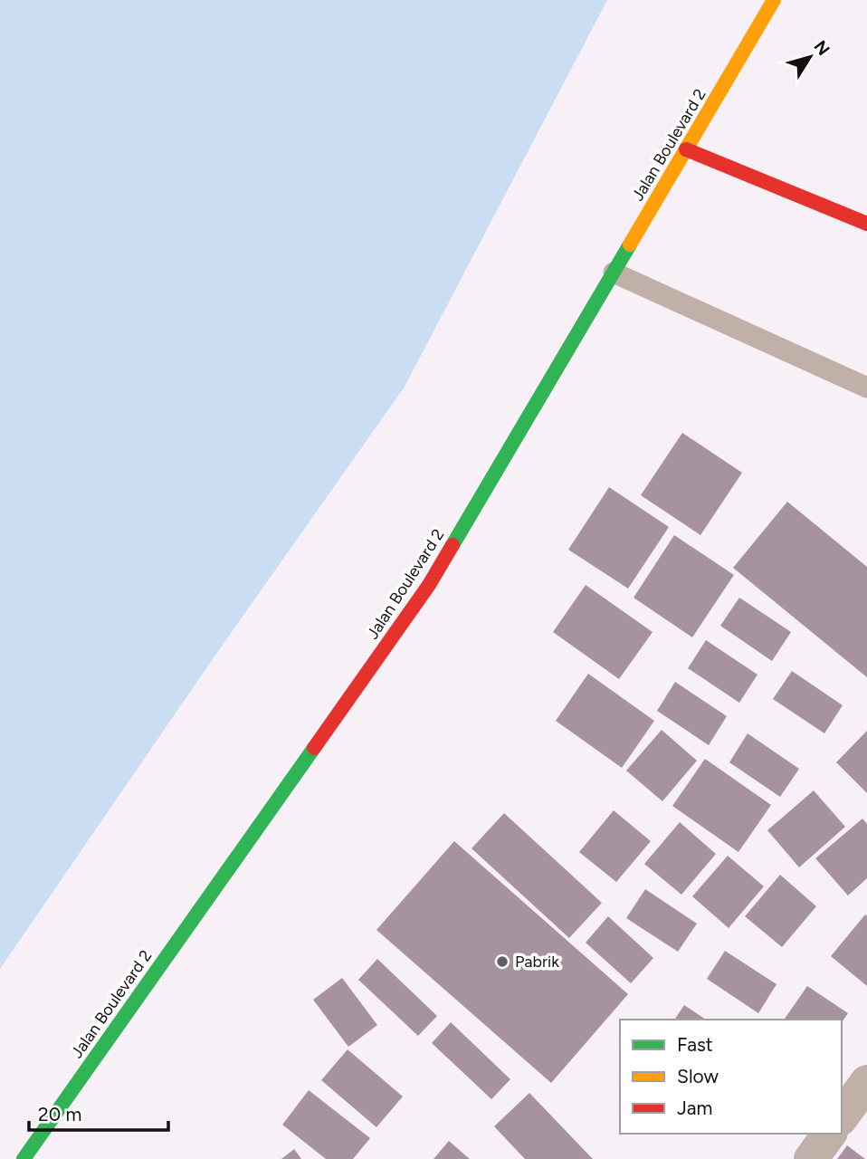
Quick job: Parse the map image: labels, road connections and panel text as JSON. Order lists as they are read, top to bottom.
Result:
{
  "streets": {
    "main road": ["Jalan Boulevard 2"]
  },
  "places": ["Pabrik"],
  "legend": ["Fast", "Slow", "Jam"],
  "scale_bar": "20 m",
  "north": "top right"
}
